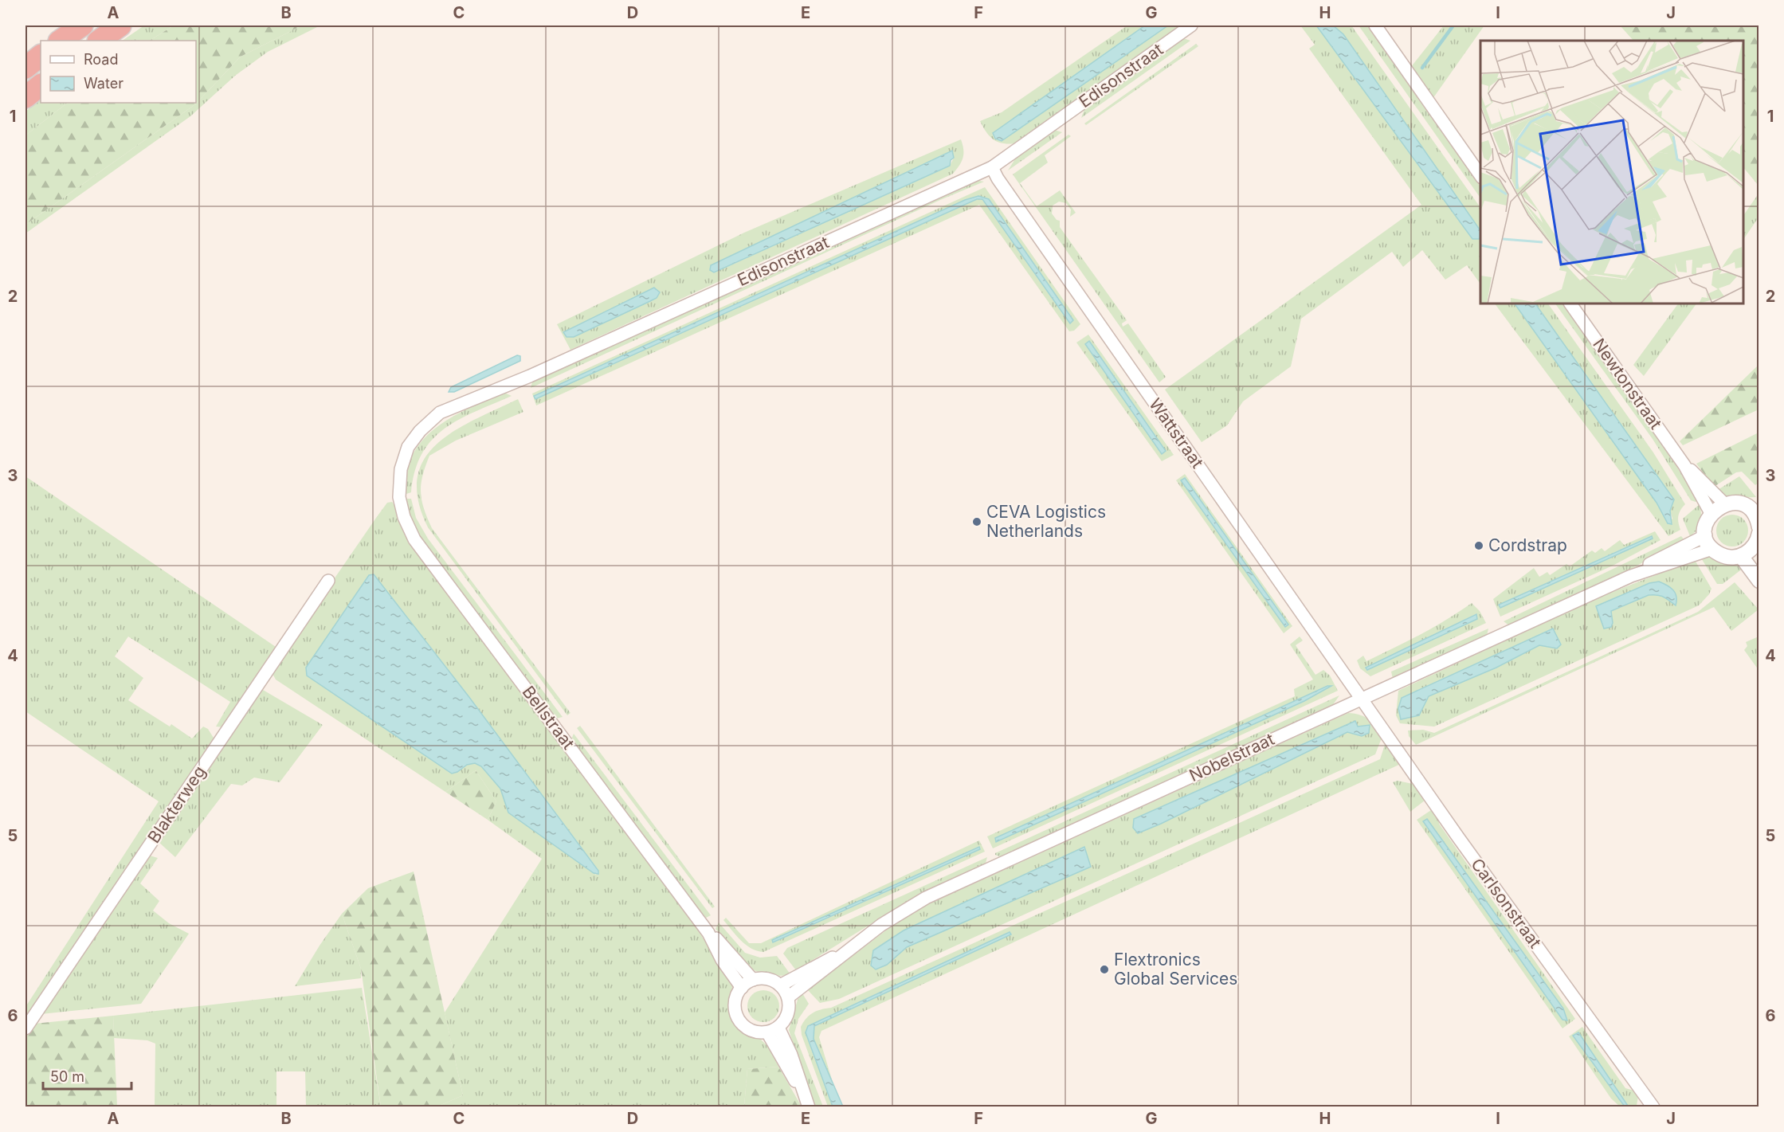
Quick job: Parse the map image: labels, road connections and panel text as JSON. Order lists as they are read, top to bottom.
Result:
{
  "streets": {
    "street": [
      "Edisonstraat",
      "Newtonstraat",
      "Wattstraat",
      "Bellstraat",
      "Nobelstraat",
      "Blakterweg",
      "Carlsonstraat"
    ]
  },
  "crossings": [
    ["Edisonstraat", "Wattstraat"],
    ["Edisonstraat", "Bellstraat"],
    ["Newtonstraat", "Nobelstraat"],
    ["Wattstraat", "Nobelstraat"],
    ["Wattstraat", "Carlsonstraat"],
    ["Bellstraat", "Nobelstraat"],
    ["Nobelstraat", "Carlsonstraat"]
  ],
  "places": ["CEVA Logistics Netherlands", "Cordstrap", "Flextronics Global Services"],
  "legend": ["Road", "Water"],
  "scale_bar": "50 m",
  "grid": {
    "columns": [
      "A",
      "B",
      "C",
      "D",
      "E",
      "F",
      "G",
      "H",
      "I",
      "J"
    ],
    "rows": [
      "1",
      "2",
      "3",
      "4",
      "5",
      "6"
    ]
  }
}
